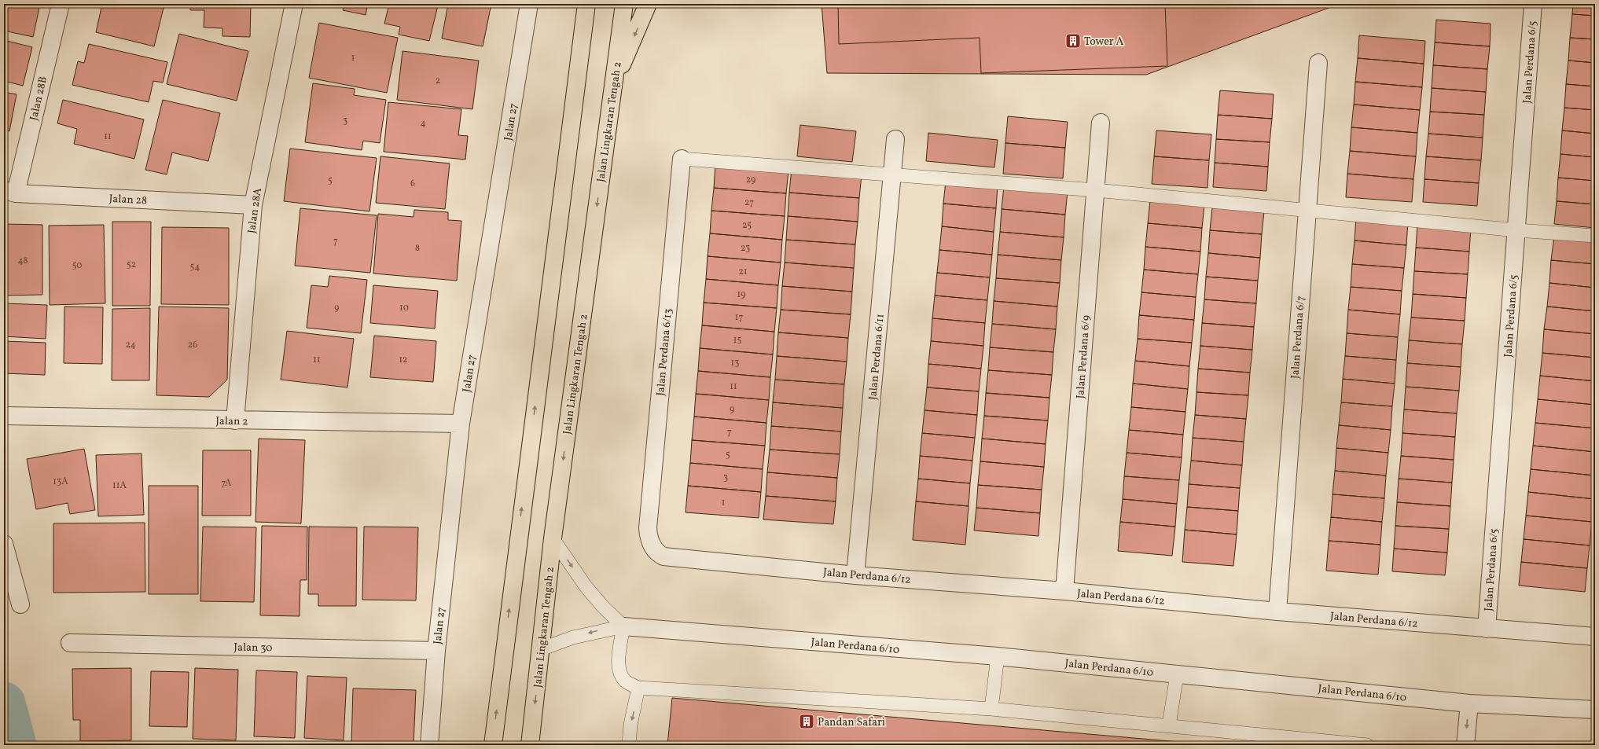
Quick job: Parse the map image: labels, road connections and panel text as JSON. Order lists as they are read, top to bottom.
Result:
{
  "streets": {
    "highway": ["Jalan Lingkaran Tengah 2"],
    "street": [
      "Jalan Perdana 6/5",
      "Jalan 28B",
      "Jalan 27",
      "Jalan 28",
      "Jalan 28A",
      "Jalan Perdana 6/7",
      "Jalan Perdana 6/13",
      "Jalan Perdana 6/11",
      "Jalan Perdana 6/9",
      "Jalan 2",
      "Jalan Perdana 6/12",
      "Jalan Perdana 6/10",
      "Jalan 30"
    ]
  },
  "crossings": [
    ["Jalan Perdana 6/5", "Jalan Perdana 6/12"],
    ["Jalan 28B", "Jalan 28"],
    ["Jalan 27", "Jalan 2"],
    ["Jalan 27", "Jalan 30"],
    ["Jalan 28", "Jalan 28A"],
    ["Jalan 28A", "Jalan 2"],
    ["Jalan Perdana 6/7", "Jalan Perdana 6/12"],
    ["Jalan Perdana 6/13", "Jalan Perdana 6/12"],
    ["Jalan Perdana 6/11", "Jalan Perdana 6/12"],
    ["Jalan Perdana 6/9", "Jalan Perdana 6/12"]
  ],
  "places": {
    "building": ["Tower A", "Pandan Safari"]
  },
  "house_numbers": [
    "1",
    "2",
    "3",
    "4",
    "11",
    "29",
    "5",
    "6",
    "27",
    "25",
    "7",
    "8",
    "23",
    "48",
    "52",
    "50",
    "54",
    "21",
    "19",
    "9",
    "10",
    "17",
    "15",
    "24",
    "26",
    "11",
    "12",
    "13",
    "11",
    "9",
    "7",
    "5",
    "3",
    "13A",
    "7A",
    "11A",
    "1"
  ]
}
